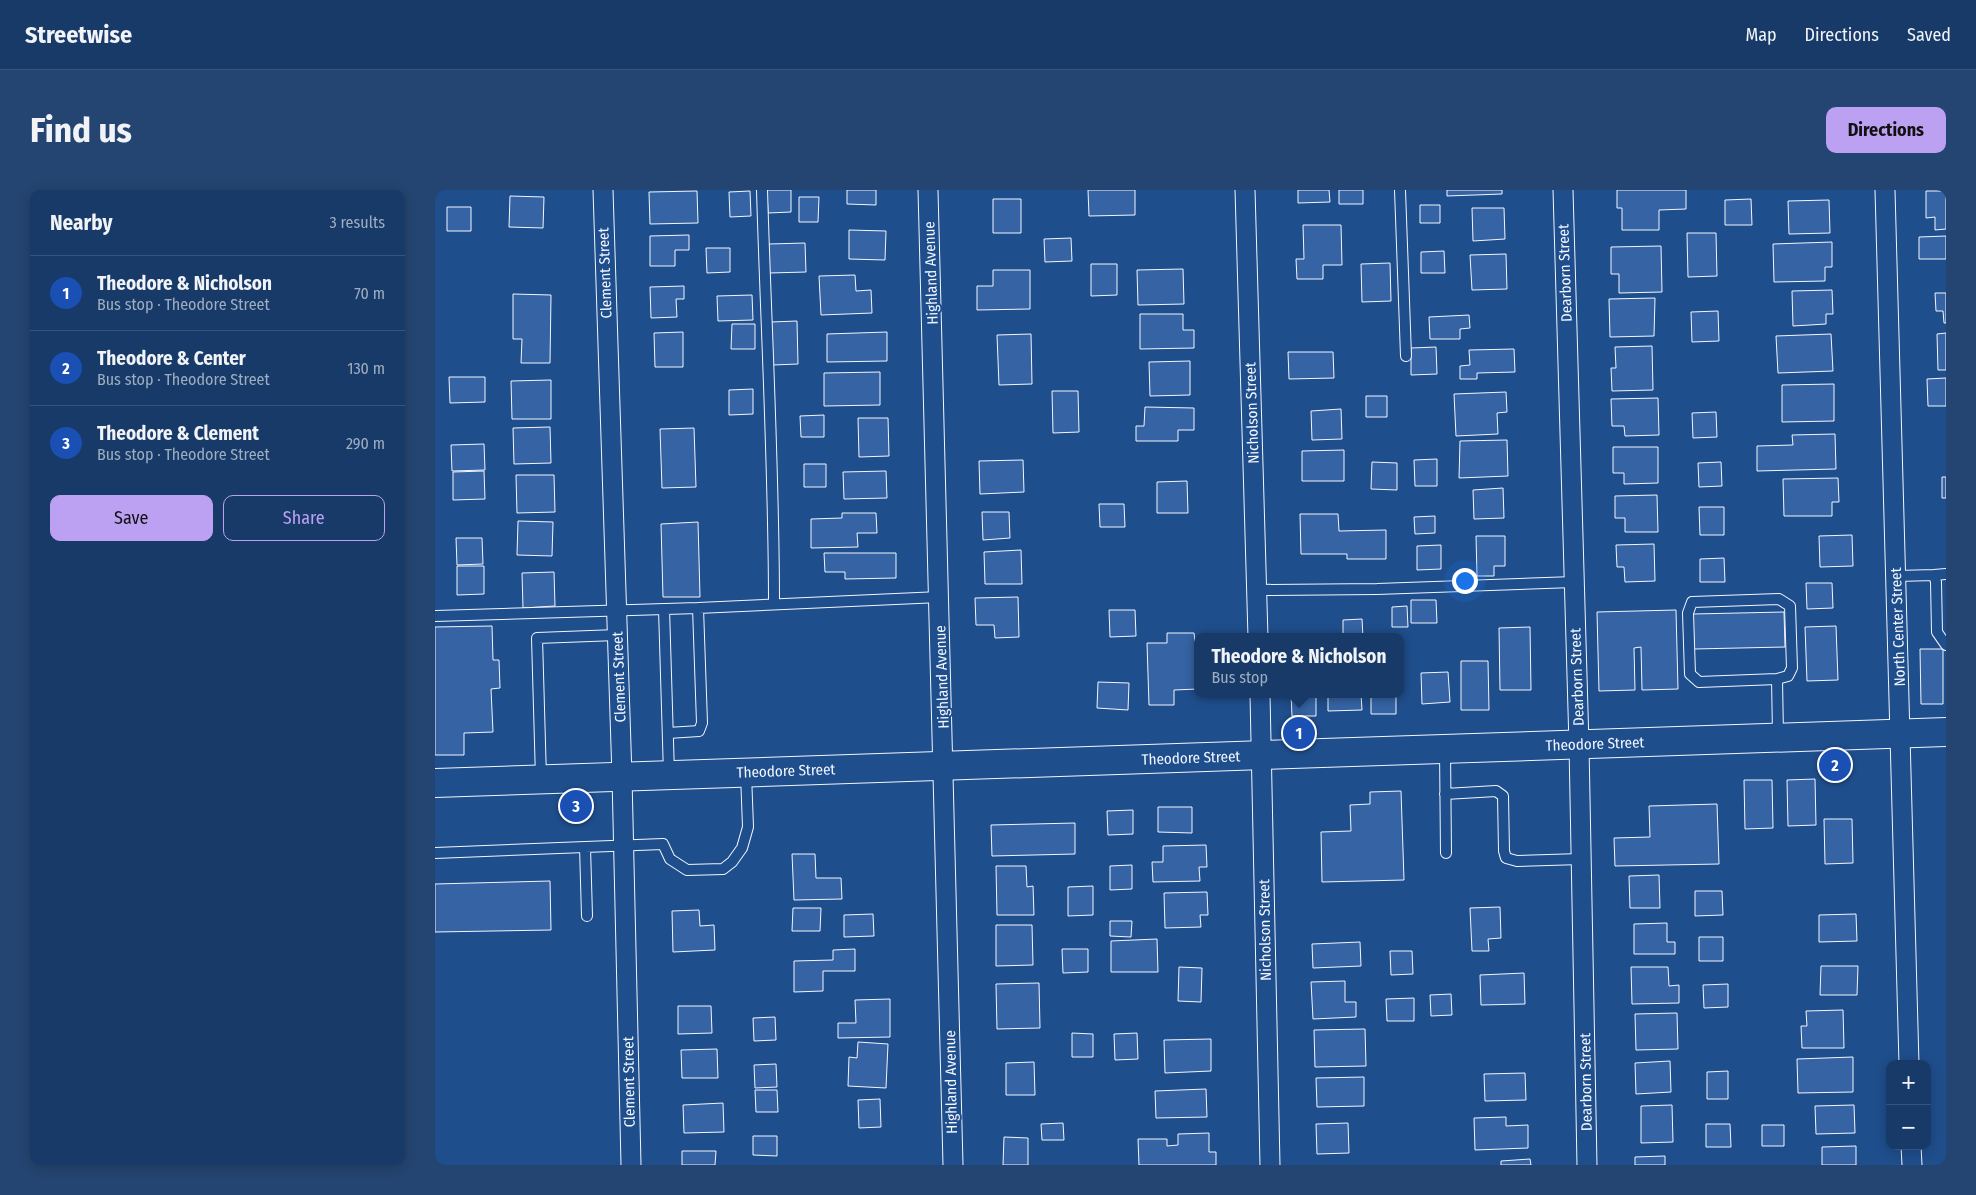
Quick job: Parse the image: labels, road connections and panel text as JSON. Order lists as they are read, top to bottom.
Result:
{
  "streets": {
    "main road": ["Theodore Street"],
    "street": [
      "Clement Street",
      "Highland Avenue",
      "Dearborn Street",
      "Nicholson Street",
      "North Center Street"
    ]
  },
  "crossings": [
    ["Clement Street", "Theodore Street"],
    ["Highland Avenue", "Theodore Street"],
    ["Dearborn Street", "Theodore Street"],
    ["Nicholson Street", "Theodore Street"],
    ["North Center Street", "Theodore Street"]
  ],
  "page": {
    "header": "Streetwise",
    "nav": ["Map", "Directions", "Saved"],
    "buttons": [
      "Directions",
      ["Save", "Share"]
    ],
    "title": "Find us",
    "heading": ["Nearby", "3 results"],
    "list": [
      {
        "mark": "1",
        "name": "Theodore & Nicholson",
        "note": "Bus stop · Theodore Street",
        "value": "70 m"
      },
      {
        "mark": "2",
        "name": "Theodore & Center",
        "note": "Bus stop · Theodore Street",
        "value": "130 m"
      },
      {
        "mark": "3",
        "name": "Theodore & Clement",
        "note": "Bus stop · Theodore Street",
        "value": "290 m"
      }
    ],
    "popup": ["Theodore & Nicholson", "Bus stop"],
    "pins": ["1", "2", "3"],
    "map_buttons": ["+", "−"]
  }
}
